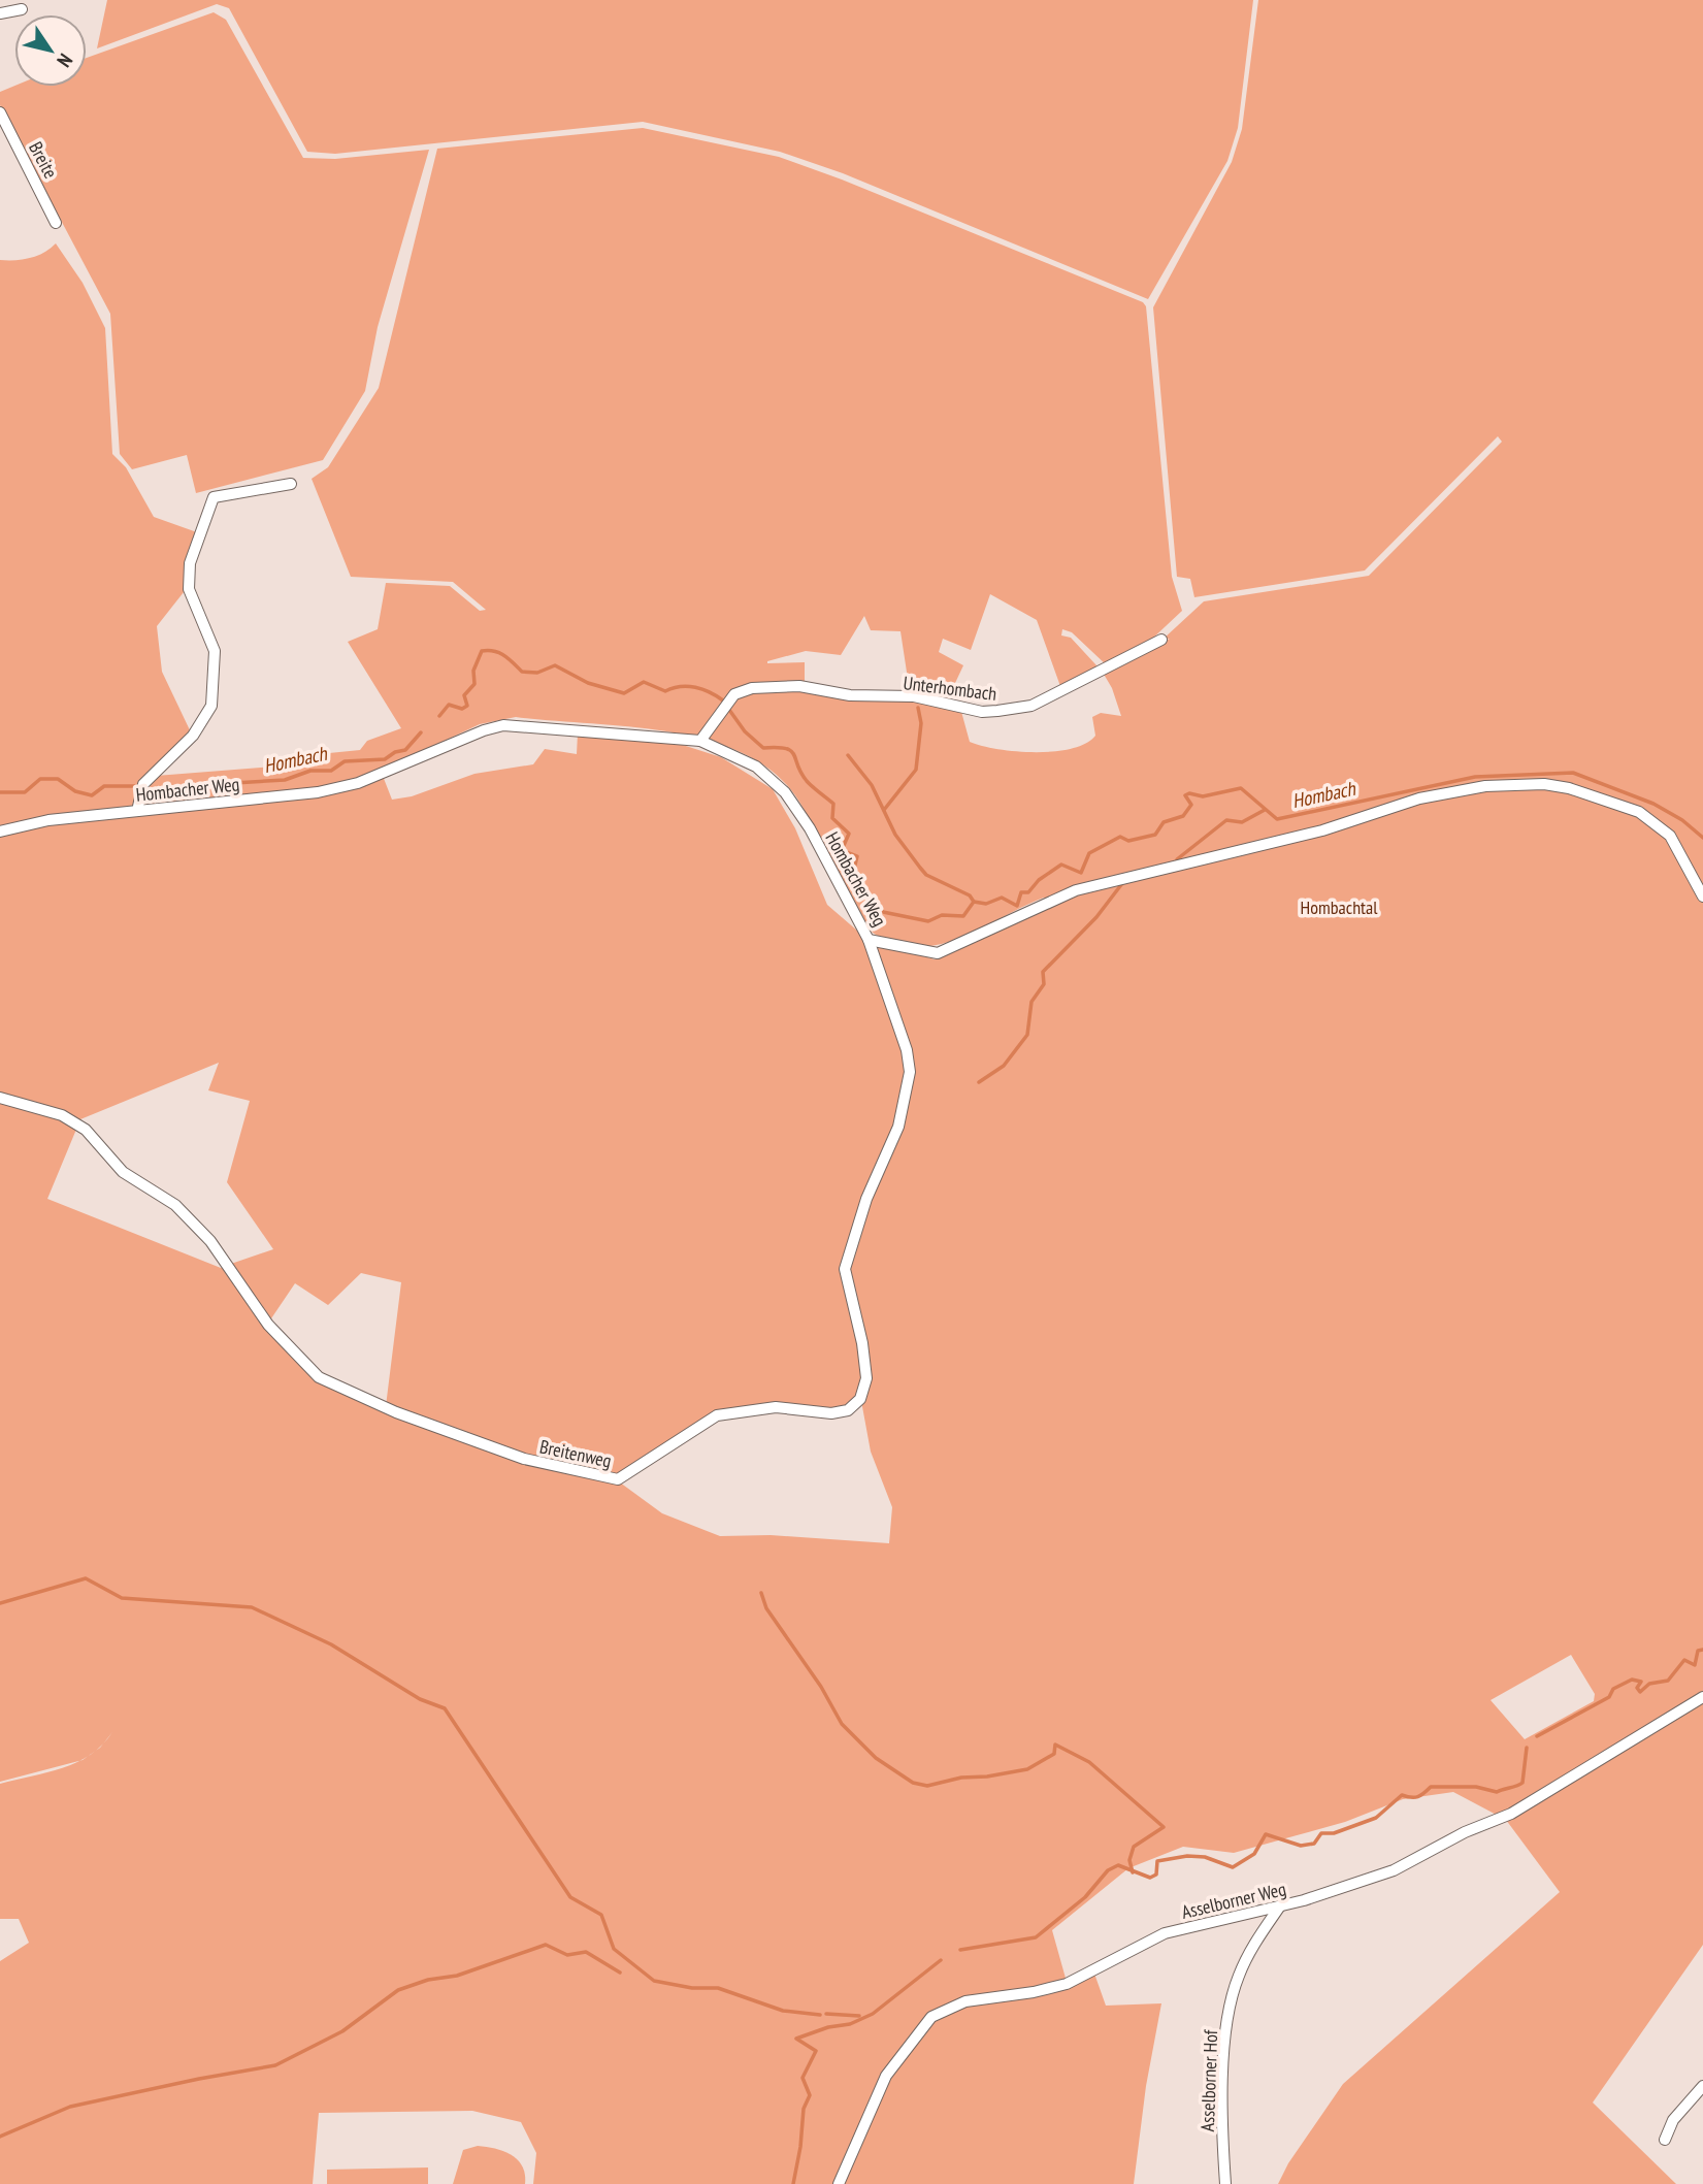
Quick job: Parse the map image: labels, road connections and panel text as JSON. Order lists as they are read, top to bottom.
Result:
{
  "streets": {
    "street": [
      "Breite",
      "Unterhombach",
      "Hombacher Weg",
      "Breitenweg",
      "Asselborner Weg",
      "Asselborner Hof"
    ]
  },
  "crossings": [
    ["Unterhombach", "Hombacher Weg"],
    ["Hombacher Weg", "Breitenweg"],
    ["Asselborner Weg", "Asselborner Hof"]
  ],
  "water": ["Hombach"],
  "parks": ["Hombachtal"],
  "north": "bottom right"
}
